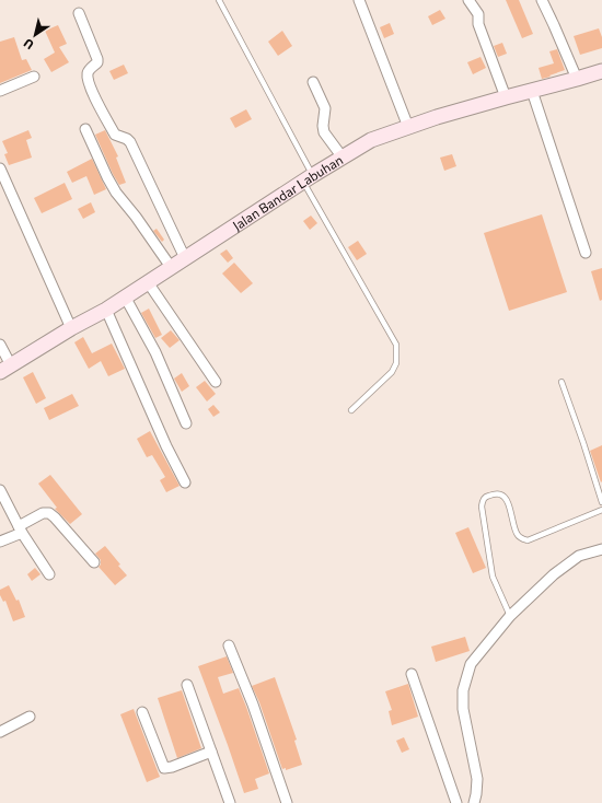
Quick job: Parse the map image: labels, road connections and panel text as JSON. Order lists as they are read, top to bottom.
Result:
{
  "streets": {
    "main road": ["Jalan Bandar Labuhan"]
  },
  "north": "bottom left"
}
